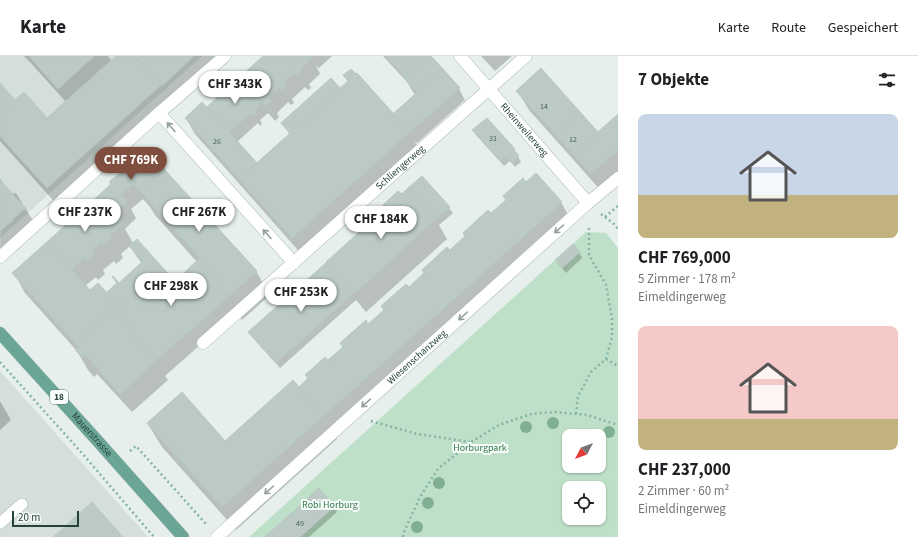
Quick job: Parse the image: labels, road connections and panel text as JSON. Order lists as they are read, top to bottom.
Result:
{
  "streets": {
    "main road": ["18", "Mauerstrasse"],
    "street": ["Rheinweilerweg", "Schliengerweg", "Wiesenschanzweg"]
  },
  "crossings": [
    ["Rheinweilerweg", "Schliengerweg"],
    ["Rheinweilerweg", "Wiesenschanzweg"]
  ],
  "one_way": ["Wiesenschanzweg"],
  "parks": ["Horburgpark", "Robi Horburg"],
  "house_numbers": [
    "14",
    "31",
    "12",
    "26",
    "49"
  ],
  "scale_bar": "20 m",
  "north": "bottom left",
  "page": {
    "header": "Karte",
    "nav": ["Karte", "Route", "Gespeichert"],
    "heading": "7 Objekte",
    "price": [
      "CHF 343K",
      "CHF 769K",
      "CHF 237K",
      "CHF 267K",
      "CHF 184K",
      "CHF 298K",
      "CHF 253K"
    ],
    "list": [
      {
        "name": "CHF 769,000",
        "note": "5 Zimmer · 178 m² · Eimeldingerweg"
      },
      {
        "name": "CHF 237,000",
        "note": "2 Zimmer · 60 m² · Eimeldingerweg"
      }
    ],
    "scale": "20 m"
  }
}
